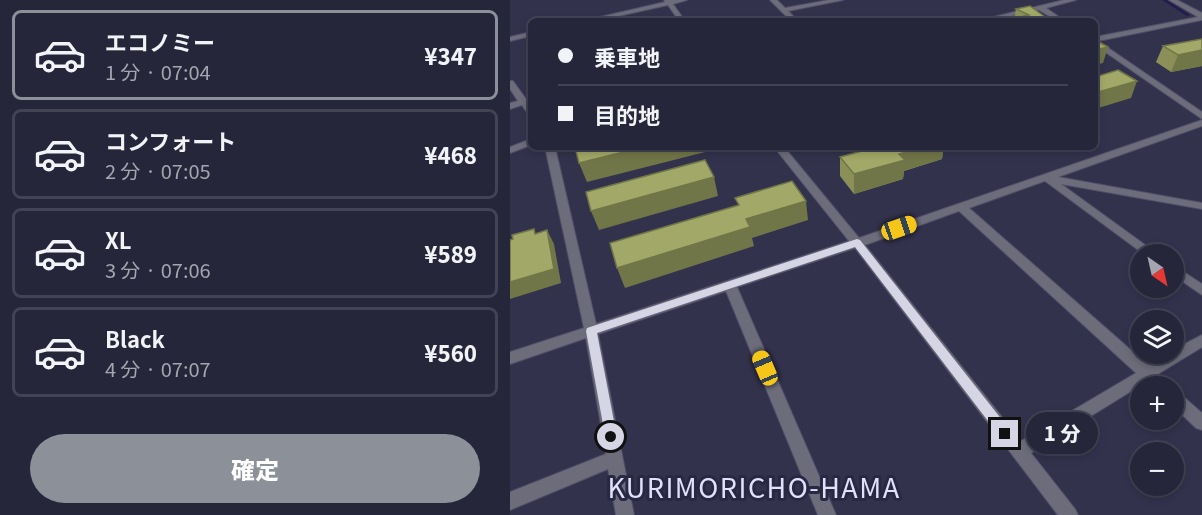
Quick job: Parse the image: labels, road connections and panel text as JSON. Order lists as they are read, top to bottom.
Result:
{
  "districts": ["KURIMORICHO-HAMA"],
  "north": "bottom right",
  "page": {
    "list": [
      {
        "name": "エコノミー",
        "note": "1 分 · 07:04",
        "value": "¥347"
      },
      {
        "name": "コンフォート",
        "note": "2 分 · 07:05",
        "value": "¥468"
      },
      {
        "name": "XL",
        "note": "3 分 · 07:06",
        "value": "¥589"
      },
      {
        "name": "Black",
        "note": "4 分 · 07:07",
        "value": "¥560"
      }
    ],
    "banner": ["乗車地", "目的地"],
    "map_buttons": ["+", "−"],
    "bubble": "1 分",
    "buttons": "確定"
  }
}
